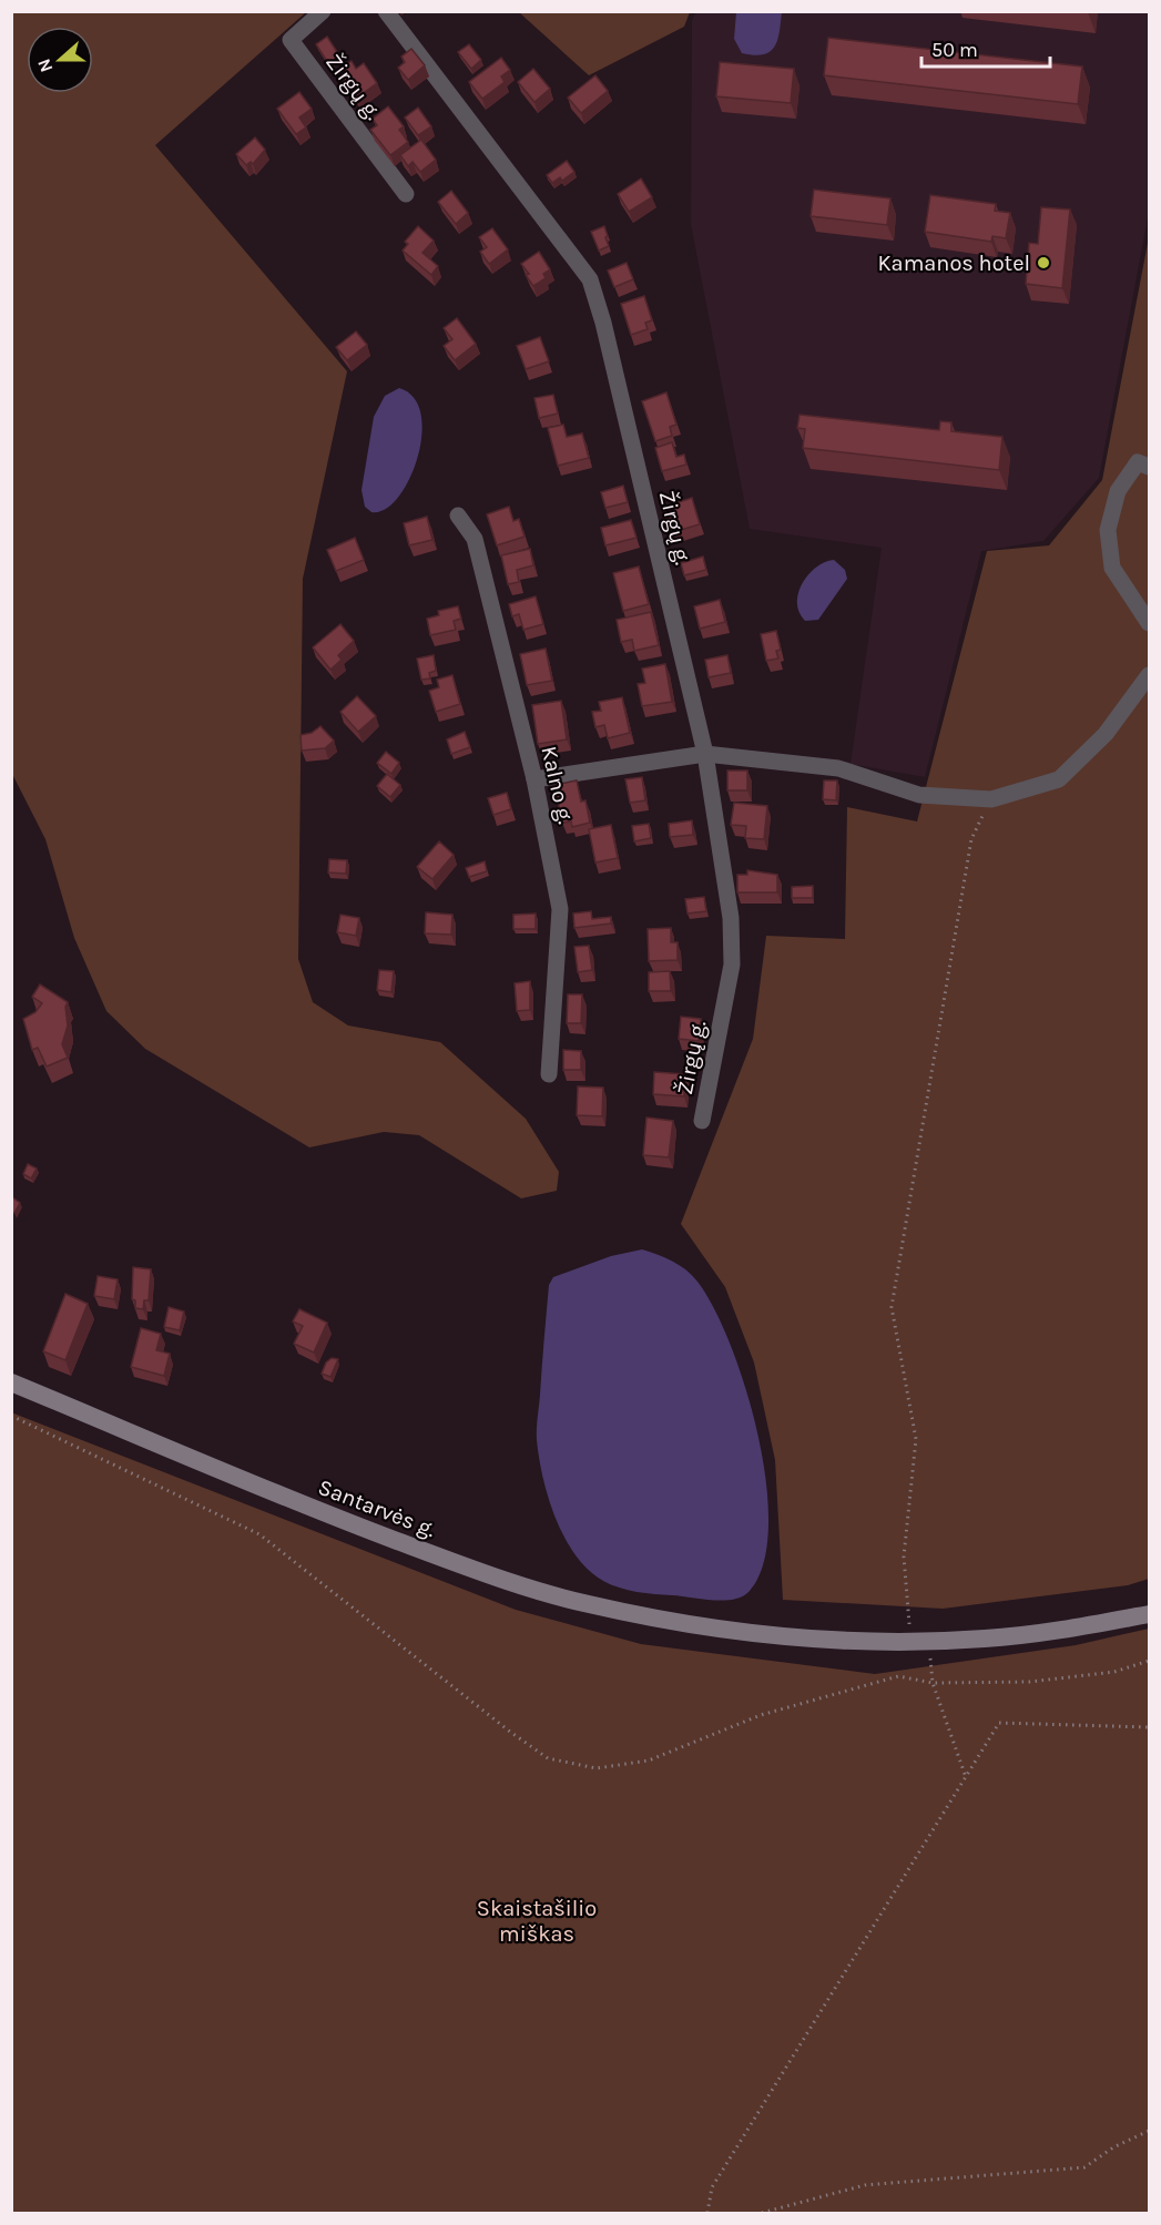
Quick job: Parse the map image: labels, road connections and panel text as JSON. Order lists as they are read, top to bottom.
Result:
{
  "streets": {
    "main road": ["Santarvės g."],
    "street": ["Žirgų g.", "Kalno g."]
  },
  "parks": ["Skaistašilio miškas"],
  "places": ["Kamanos hotel"],
  "scale_bar": "50 m",
  "north": "left"
}
